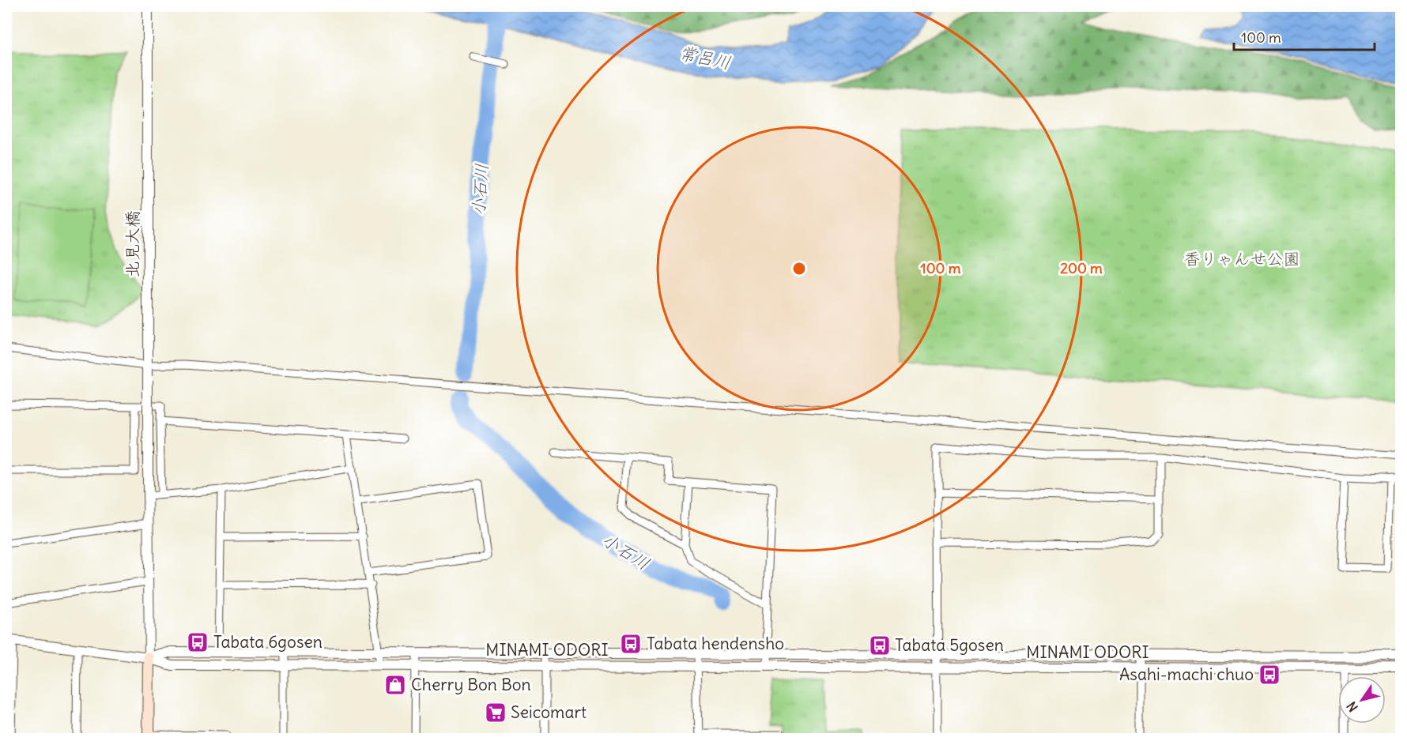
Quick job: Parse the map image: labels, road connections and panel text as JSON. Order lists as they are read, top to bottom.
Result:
{
  "streets": {
    "street": ["北見大橋", "MINAMI ODORI"]
  },
  "crossings": [
    ["北見大橋", "MINAMI ODORI"]
  ],
  "water": ["常呂川", "小石川"],
  "parks": ["香りゃんせ公園"],
  "places": {
    "bus stop": [
      "Tabata 6gosen",
      "Tabata hendensho",
      "Tabata 5gosen",
      "Asahi-machi chuo"
    ],
    "shop": ["Cherry Bon Bon"],
    "supermarket": ["Seicomart"]
  },
  "scale_bar": "100 m",
  "north": "bottom left",
  "rings": ["100 m", "200 m"]
}
